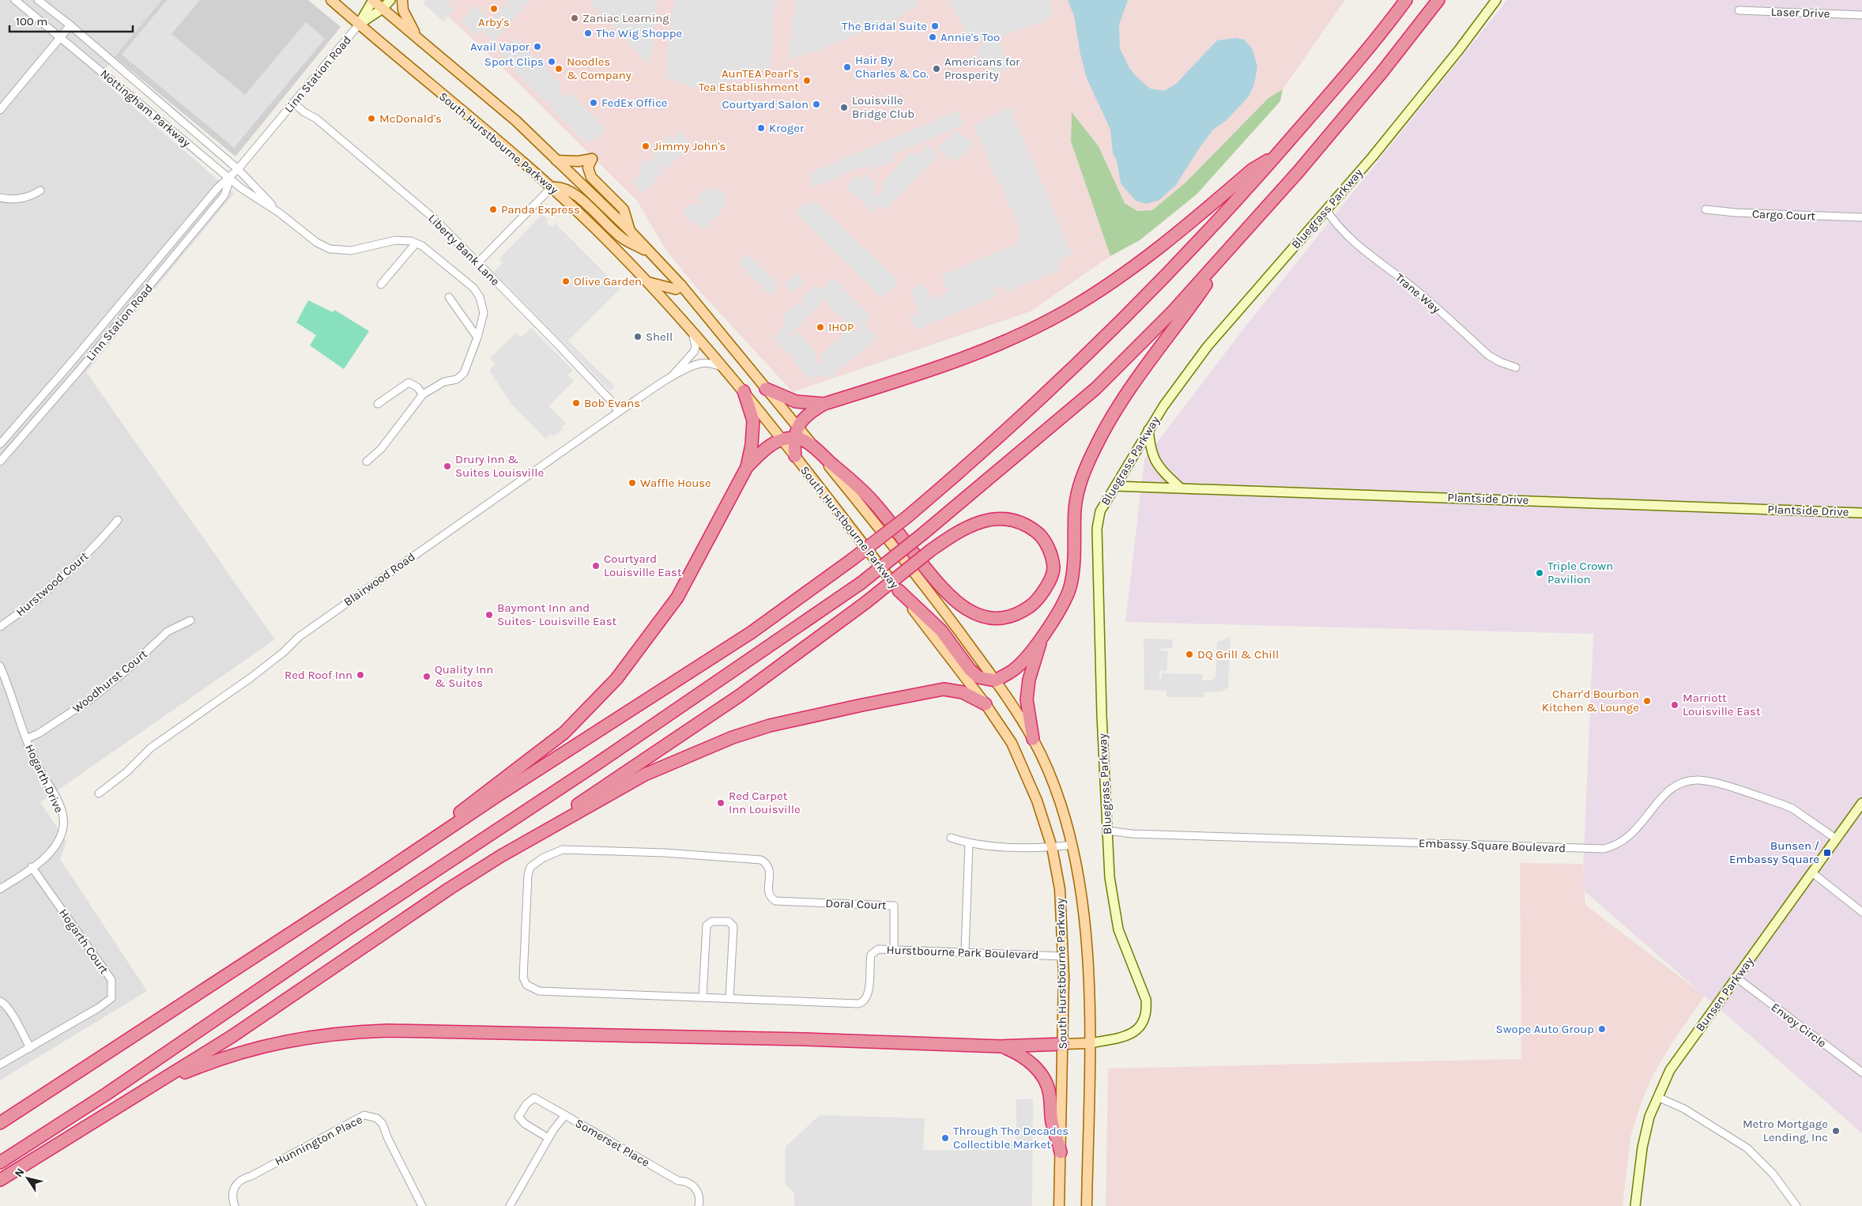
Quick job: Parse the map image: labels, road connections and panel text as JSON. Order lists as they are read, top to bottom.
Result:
{
  "streets": {
    "main road": ["South Hurstbourne Parkway"],
    "street": [
      "Laser Drive",
      "Linn Station Road",
      "Nottingham Parkway",
      "Bluegrass Parkway",
      "Cargo Court",
      "Liberty Bank Lane",
      "Trane Way",
      "Plantside Drive",
      "Blairwood Road",
      "Hurstwood Court",
      "Woodhurst Court",
      "Hogarth Drive",
      "Embassy Square Boulevard",
      "Doral Court",
      "Hogarth Court",
      "Hurstbourne Park Boulevard",
      "Bunsen Parkway",
      "Envoy Circle",
      "Hunnington Place",
      "Somerset Place"
    ]
  },
  "crossings": [
    ["Linn Station Road", "Nottingham Parkway"],
    ["Linn Station Road", "South Hurstbourne Parkway"],
    ["Linn Station Road", "Liberty Bank Lane"],
    ["South Hurstbourne Parkway", "Bluegrass Parkway"],
    ["South Hurstbourne Parkway", "Blairwood Road"],
    ["South Hurstbourne Parkway", "Hurstbourne Park Boulevard"],
    ["Bluegrass Parkway", "Trane Way"],
    ["Bluegrass Parkway", "Plantside Drive"],
    ["Bluegrass Parkway", "Embassy Square Boulevard"],
    ["Liberty Bank Lane", "Blairwood Road"],
    ["Woodhurst Court", "Hogarth Drive"],
    ["Hogarth Drive", "Hogarth Court"],
    ["Embassy Square Boulevard", "Bunsen Parkway"],
    ["Doral Court", "Hurstbourne Park Boulevard"],
    ["Bunsen Parkway", "Envoy Circle"]
  ],
  "places": {
    "other": [
      "Arby's",
      "Zaniac Learning",
      "The Bridal Suite",
      "The Wig Shoppe",
      "Annie's Too",
      "Avail Vapor",
      "Sport Clips",
      "Hair By Charles & Co.",
      "Noodles & Company",
      "Americans for Prosperity",
      "AunTEA Pearl's Tea Establishment",
      "FedEx Office",
      "Courtyard Salon",
      "Louisville Bridge Club",
      "McDonald's",
      "Kroger",
      "Jimmy John's",
      "Panda Express",
      "Olive Garden",
      "IHOP",
      "Shell",
      "Bob Evans",
      "Drury Inn & Suites Louisville",
      "Waffle House",
      "Courtyard Louisville East",
      "Triple Crown Pavilion",
      "Baymont Inn and Suites- Louisville East",
      "DQ Grill & Chill",
      "Red Roof Inn",
      "Quality Inn & Suites",
      "Charr'd Bourbon Kitchen & Lounge",
      "Marriott Louisville East",
      "Red Carpet Inn Louisville",
      "Swope Auto Group",
      "Metro Mortgage Lending, Inc",
      "Through The Decades Collectible Market"
    ],
    "transit": ["Bunsen / Embassy Square"]
  },
  "scale_bar": "100 m",
  "north": "top left"
}
